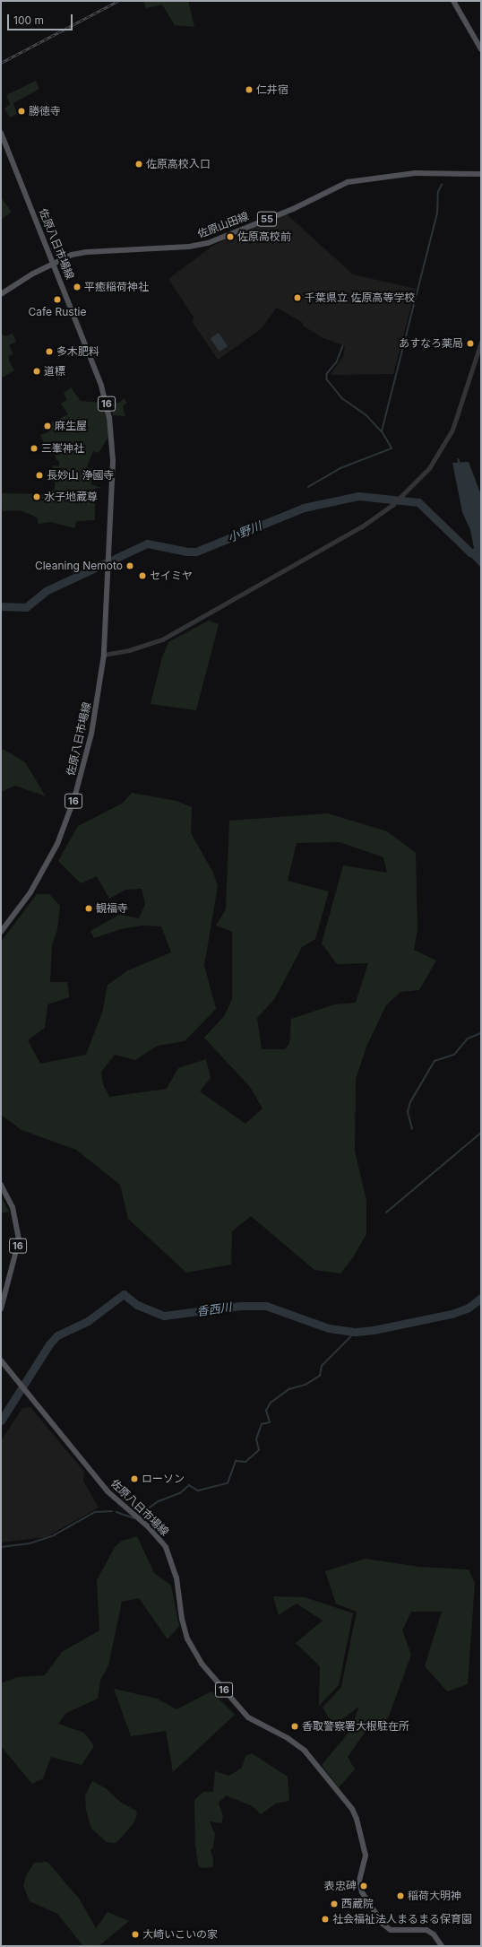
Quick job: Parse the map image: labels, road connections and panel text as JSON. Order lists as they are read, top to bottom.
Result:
{
  "streets": {
    "main road": [
      "55",
      "佐原山田線",
      "佐原八日市場線",
      "16"
    ]
  },
  "crossings": [
    ["55", "佐原山田線"],
    ["55", "佐原八日市場線"],
    ["佐原山田線", "佐原八日市場線"]
  ],
  "water": ["小野川", "香西川"],
  "places": [
    "仁井宿",
    "勝徳寺",
    "佐原高校入口",
    "佐原高校前",
    "平癒稲荷神社",
    "千葉県立 佐原高等学校",
    "Cafe Rustie",
    "あすなろ薬局",
    "多木肥料",
    "道標",
    "麻生屋",
    "三峯神社",
    "長妙山 浄國寺",
    "水子地蔵尊",
    "Cleaning Nemoto",
    "セイミヤ",
    "観福寺",
    "ローソン",
    "香取警察署大根駐在所",
    "表忠碑",
    "稲荷大明神",
    "西蔵院",
    "社会福祉法人まるまる保育園",
    "大崎いこいの家"
  ],
  "scale_bar": "100 m"
}
